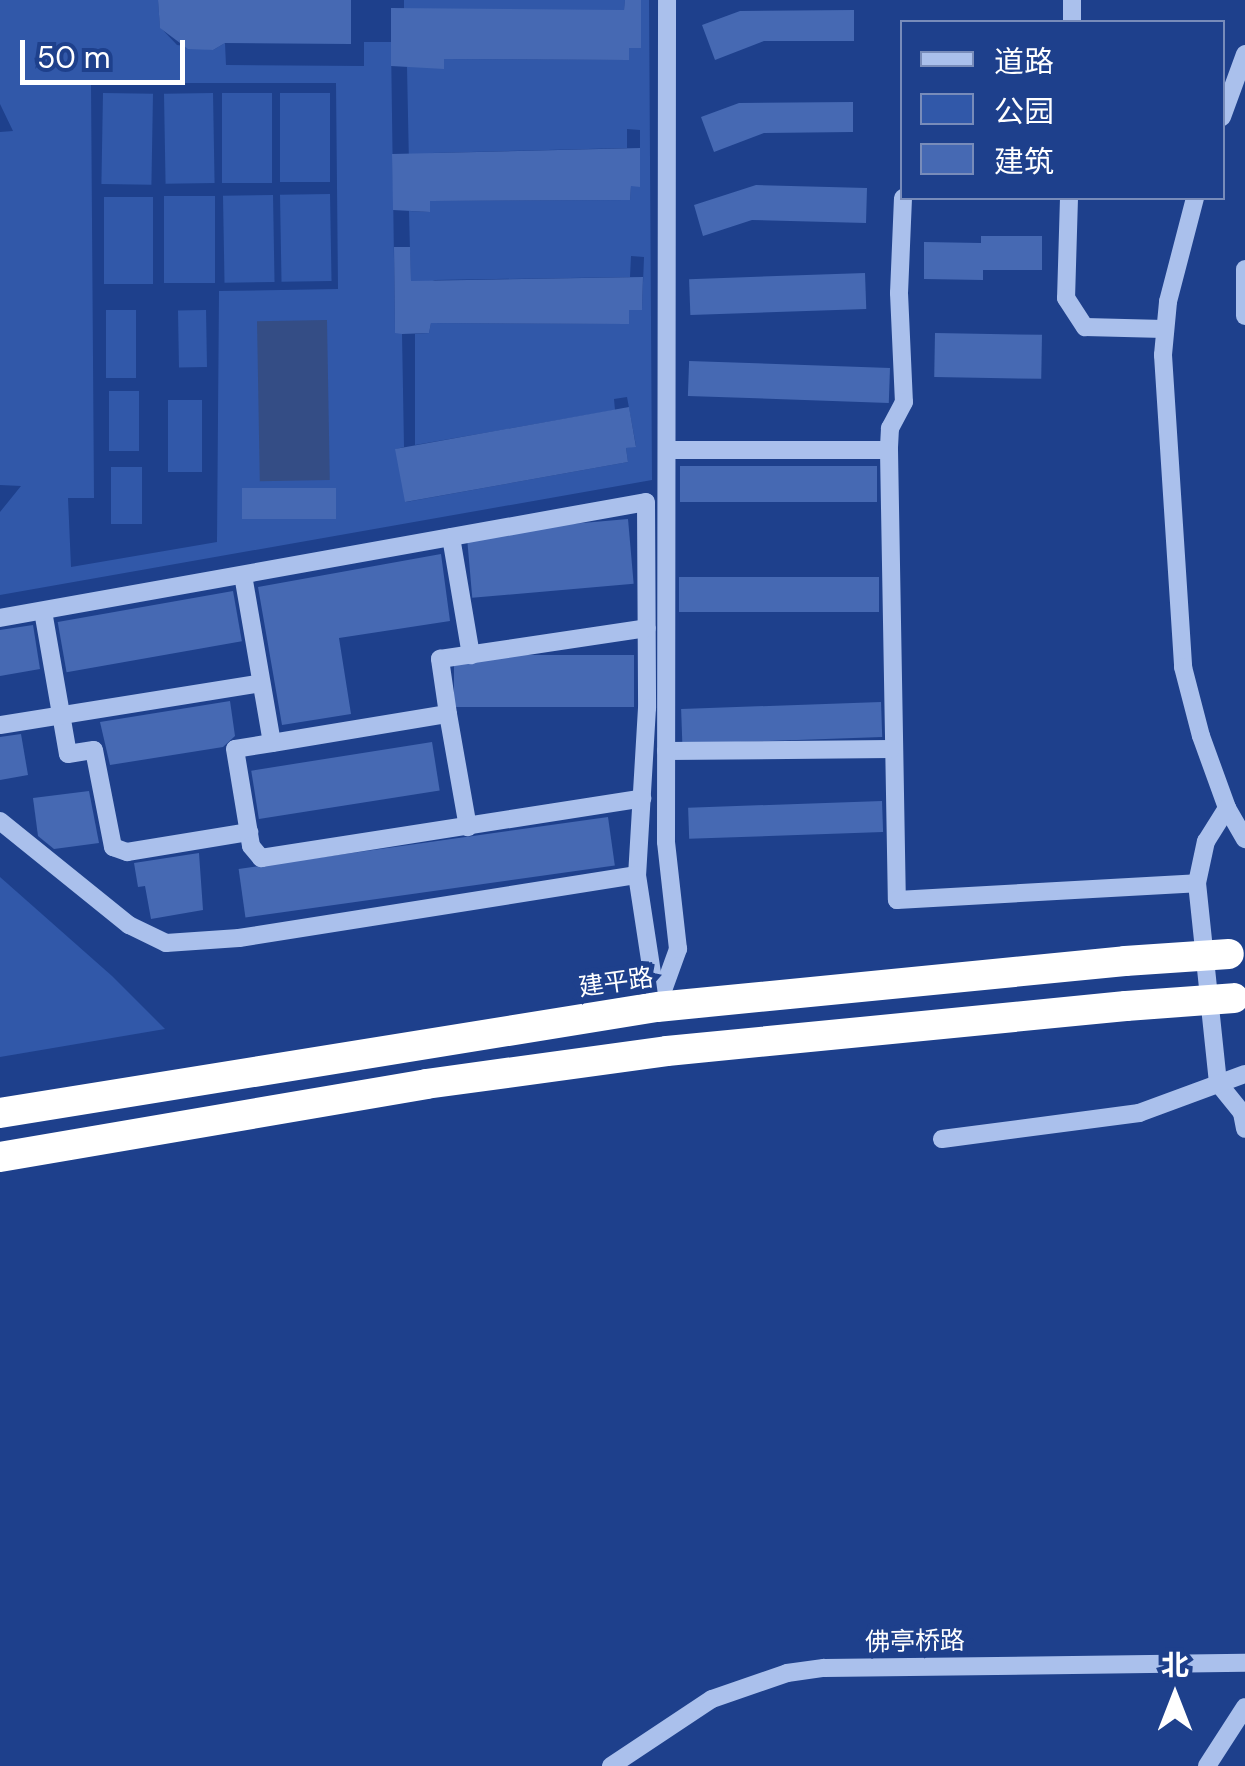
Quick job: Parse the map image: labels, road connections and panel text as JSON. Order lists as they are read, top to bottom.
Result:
{
  "streets": {
    "highway": ["建平路"],
    "street": ["佛亭桥路"]
  },
  "legend": ["道路", "公园", "建筑"],
  "scale_bar": "50 m",
  "north": "top"
}
